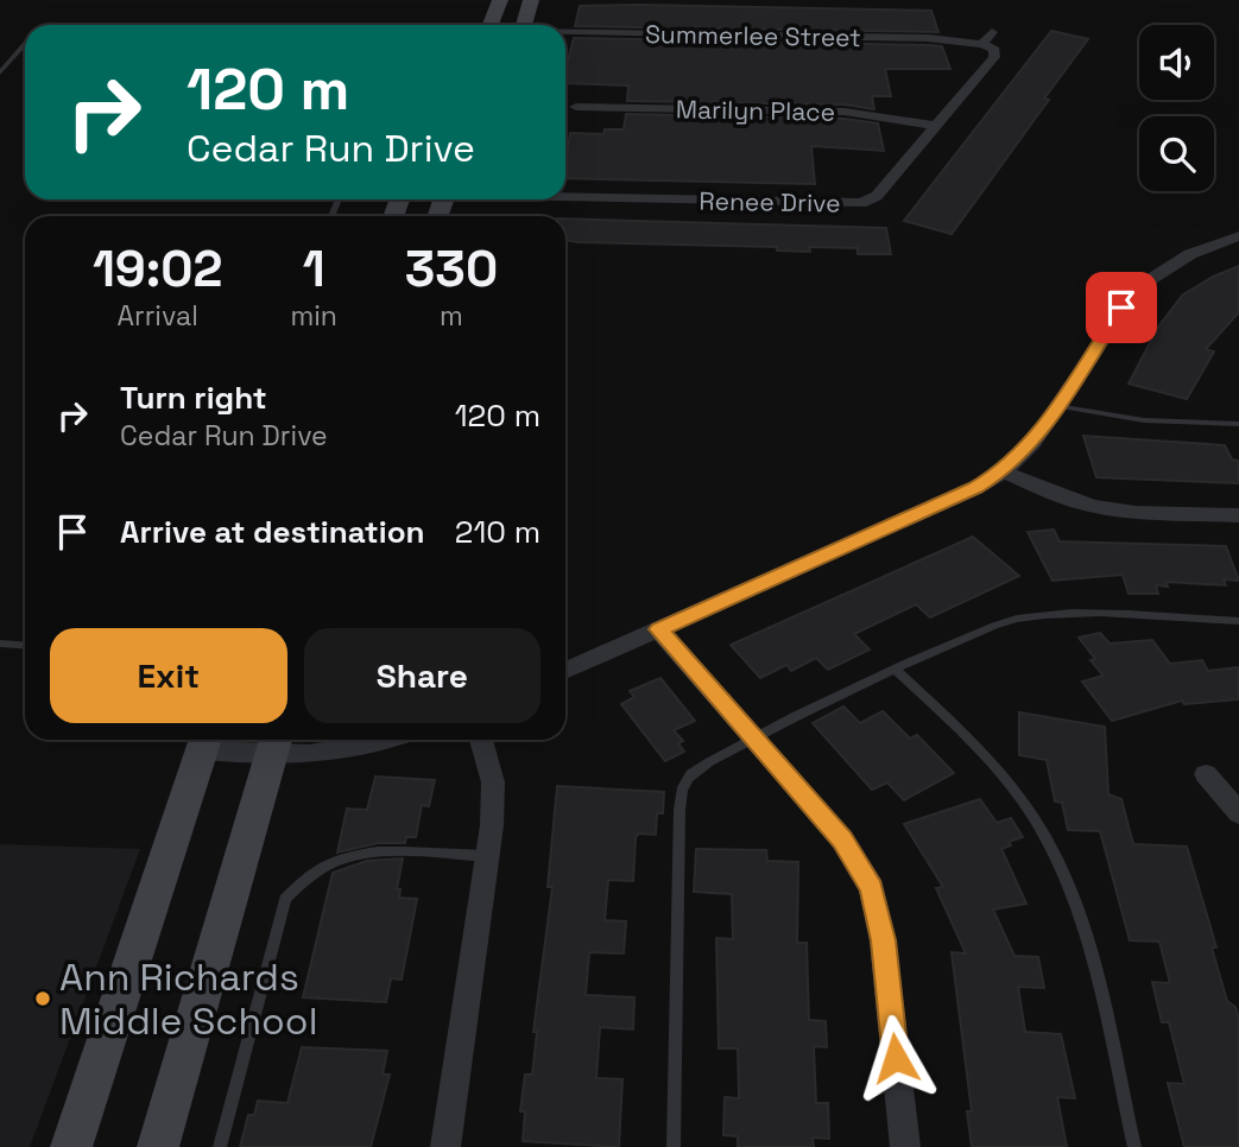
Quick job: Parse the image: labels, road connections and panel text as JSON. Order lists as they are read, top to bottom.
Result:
{
  "streets": {
    "street": ["Summerlee Street", "Marilyn Place", "Renee Drive"]
  },
  "crossings": [
    ["Summerlee Street", "Renee Drive"],
    ["Marilyn Place", "Renee Drive"]
  ],
  "places": ["Ann Richards Middle School"],
  "page": {
    "turn": ["120 m", "Cedar Run Drive"],
    "eta": [
      "19:02",
      "Arrival",
      "1",
      "min",
      "330",
      "m"
    ],
    "list": [
      {
        "name": "Turn right",
        "note": "Cedar Run Drive",
        "value": "120 m"
      },
      {
        "name": "Arrive at destination",
        "value": "210 m"
      }
    ],
    "buttons": ["Exit", "Share"]
  }
}
